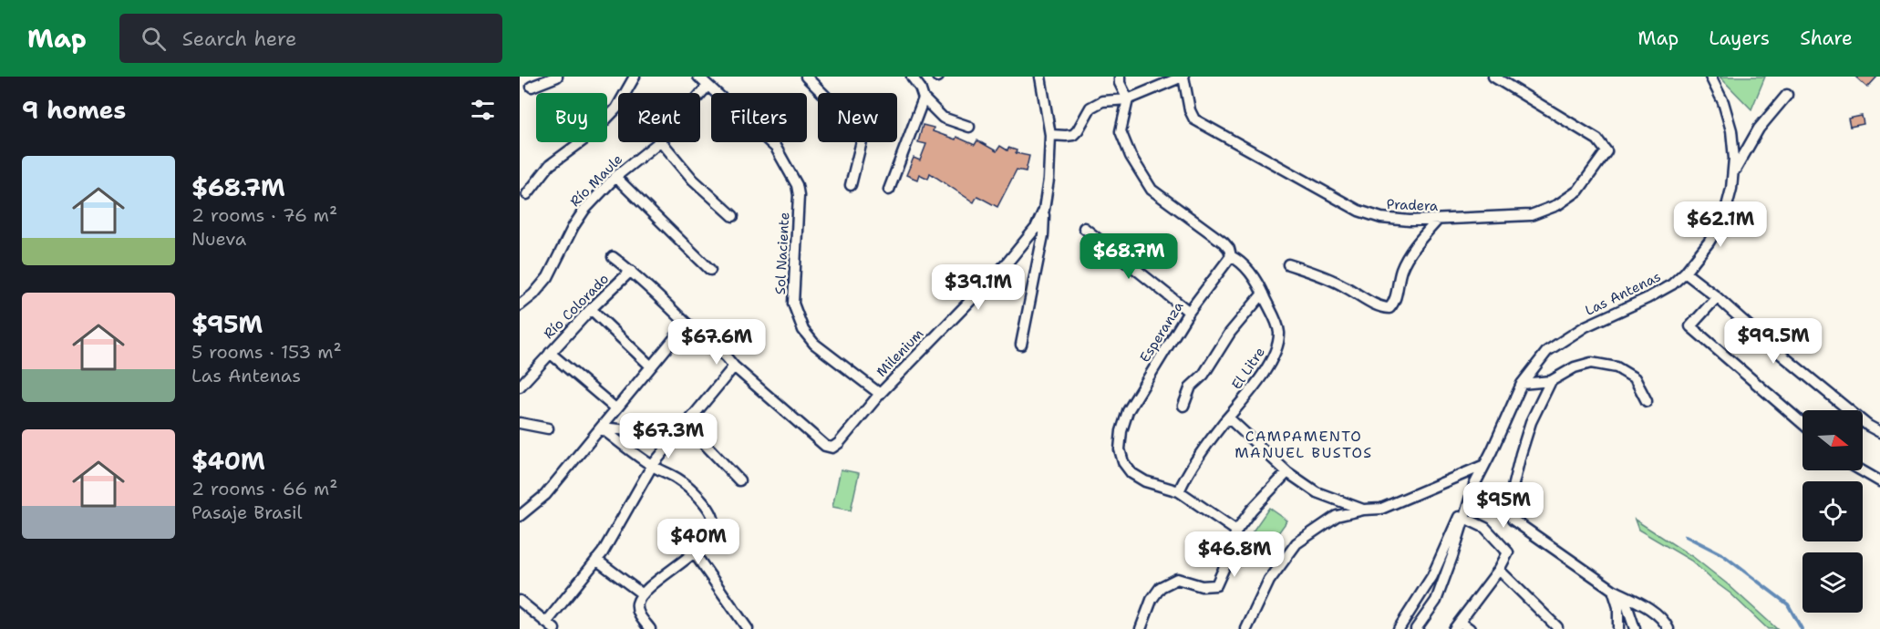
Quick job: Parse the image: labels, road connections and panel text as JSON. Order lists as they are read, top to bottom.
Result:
{
  "streets": {
    "street": [
      "Río Maule",
      "Pradera",
      "Sol Naciente",
      "Las Antenas",
      "Río Colorado",
      "Esperanza",
      "Milenium",
      "El Litre"
    ]
  },
  "crossings": [
    ["Río Maule", "Sol Naciente"],
    ["Sol Naciente", "Milenium"],
    ["Esperanza", "El Litre"]
  ],
  "districts": ["CAMPAMENTO MANUEL BUSTOS"],
  "north": "right",
  "page": {
    "header": "Map",
    "search": "Search here",
    "nav": ["Map", "Layers", "Share"],
    "heading": "9 homes",
    "chip": [
      "Buy",
      "Rent",
      "Filters",
      "New"
    ],
    "list": [
      {
        "name": "$68.7M",
        "note": "2 rooms · 76 m² · Nueva"
      },
      {
        "name": "$95M",
        "note": "5 rooms · 153 m² · Las Antenas"
      },
      {
        "name": "$40M",
        "note": "2 rooms · 66 m² · Pasaje Brasil"
      }
    ],
    "price": [
      "$62.1M",
      "$68.7M",
      "$39.1M",
      "$99.5M",
      "$67.6M",
      "$67.3M",
      "$95M",
      "$40M",
      "$46.8M"
    ]
  }
}
